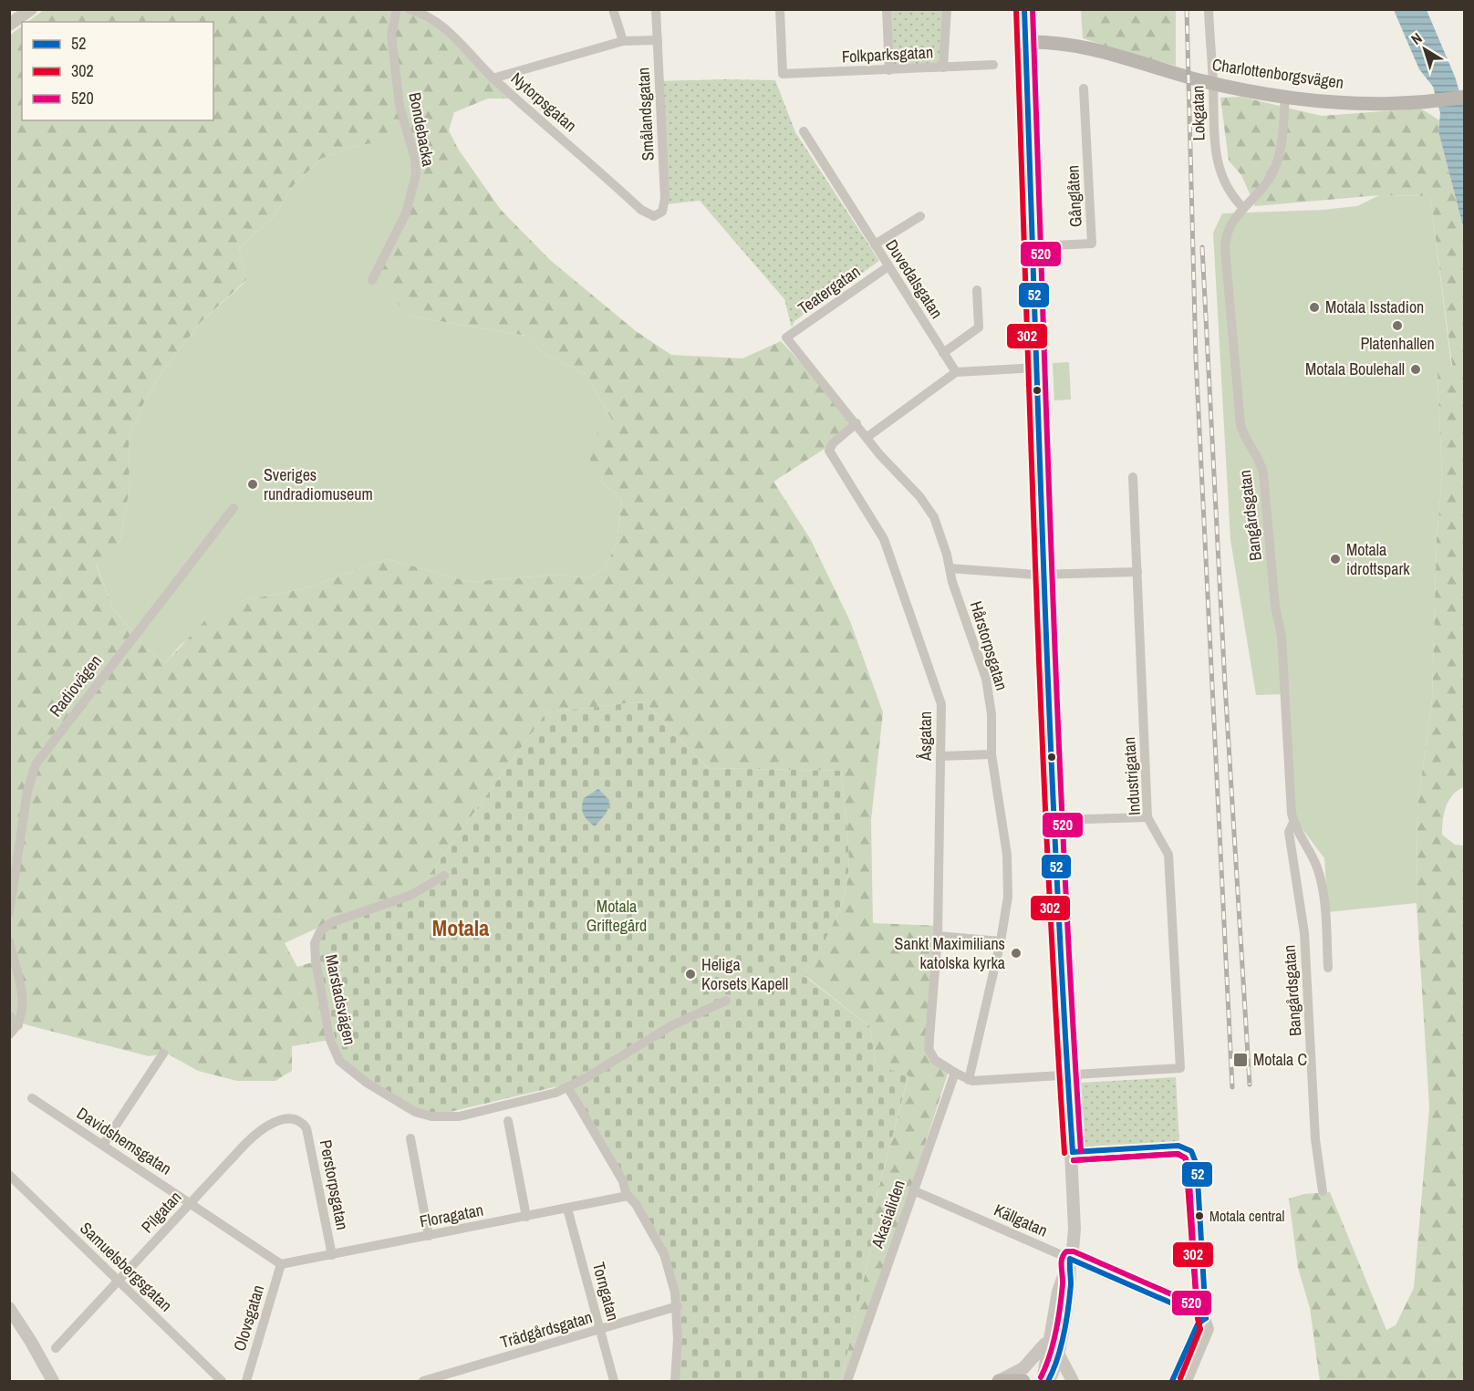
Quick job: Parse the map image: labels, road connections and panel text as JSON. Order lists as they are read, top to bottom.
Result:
{
  "streets": {
    "main road": ["Charlottenborgsvägen"],
    "street": [
      "Folkparksgatan",
      "Nytorpsgatan",
      "Lokgatan",
      "Smålandsgatan",
      "Bondebacka",
      "Gånglåten",
      "Duvedalsgatan",
      "Teatergatan",
      "Bangårdsgatan",
      "Hårstorpsgatan",
      "Radiovägen",
      "Åsgatan",
      "Industrigatan",
      "Marstadsvägen",
      "Davidshemsgatan",
      "Perstorpsgatan",
      "Pilgatan",
      "Akasialiden",
      "Floragatan",
      "Källgatan",
      "Samuelsbergsgatan",
      "Torngatan",
      "Olovsgatan",
      "Trädgårdsgatan"
    ]
  },
  "crossings": [
    ["Charlottenborgsvägen", "Bangårdsgatan"],
    ["Nytorpsgatan", "Smålandsgatan"],
    ["Lokgatan", "Bangårdsgatan"],
    ["Duvedalsgatan", "Teatergatan"],
    ["Teatergatan", "Hårstorpsgatan"],
    ["Hårstorpsgatan", "Åsgatan"],
    ["Åsgatan", "Akasialiden"],
    ["Davidshemsgatan", "Pilgatan"],
    ["Davidshemsgatan", "Floragatan"],
    ["Davidshemsgatan", "Olovsgatan"],
    ["Perstorpsgatan", "Pilgatan"],
    ["Perstorpsgatan", "Floragatan"],
    ["Pilgatan", "Samuelsbergsgatan"],
    ["Akasialiden", "Källgatan"],
    ["Floragatan", "Torngatan"],
    ["Floragatan", "Olovsgatan"],
    ["Torngatan", "Trädgårdsgatan"]
  ],
  "districts": ["Motala"],
  "parks": ["Motala Griftegård"],
  "places": {
    "other": [
      "Motala Isstadion",
      "Platenhallen",
      "Motala Boulehall",
      "Sveriges rundradiomuseum",
      "Motala idrottspark",
      "Sankt Maximilians katolska kyrka",
      "Heliga Korsets Kapell",
      "Motala central"
    ],
    "transit": ["Motala C"]
  },
  "lines": ["transit line 52", "transit line 302", "transit line 520"],
  "legend": ["52", "302", "520"],
  "north": "top left"
}
